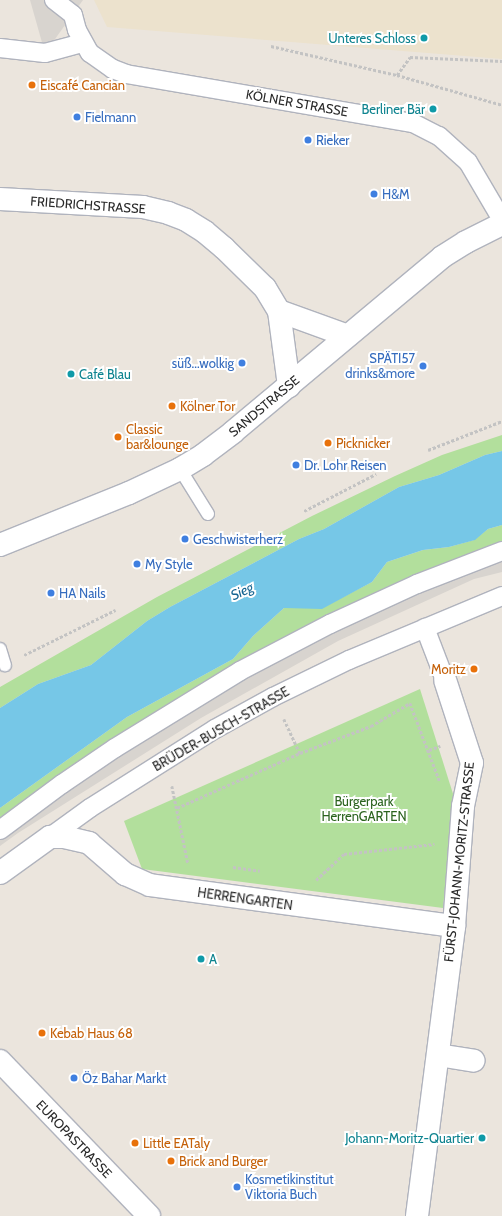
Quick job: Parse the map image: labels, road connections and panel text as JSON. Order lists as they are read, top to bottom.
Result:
{
  "streets": {
    "street": [
      "KÖLNER STRASSE",
      "FRIEDRICHSTRASSE",
      "SANDSTRASSE",
      "BRÜDER-BUSCH-STRASSE",
      "FÜRST-JOHANN-MORITZ-STRASSE",
      "HERRENGARTEN",
      "EUROPASTRASSE"
    ]
  },
  "crossings": [
    ["FRIEDRICHSTRASSE", "SANDSTRASSE"],
    ["BRÜDER-BUSCH-STRASSE", "FÜRST-JOHANN-MORITZ-STRASSE"],
    ["BRÜDER-BUSCH-STRASSE", "HERRENGARTEN"],
    ["FÜRST-JOHANN-MORITZ-STRASSE", "HERRENGARTEN"]
  ],
  "water": ["Sieg"],
  "parks": ["Bürgerpark HerrenGARTEN"],
  "places": [
    "Unteres Schloss",
    "Eiscafé Cancian",
    "Berliner Bär",
    "Fielmann",
    "Rieker",
    "H&M",
    "süß...wolkig",
    "SPÄTI57 drinks&more",
    "Café Blau",
    "Kölner Tor",
    "Classic bar&lounge",
    "Picknicker",
    "Dr. Lohr Reisen",
    "Geschwisterherz",
    "My Style",
    "HA Nails",
    "Moritz",
    "A",
    "Kebab Haus 68",
    "Öz Bahar Markt",
    "Johann-Moritz-Quartier",
    "Little EATaly",
    "Brick and Burger",
    "Kosmetikinstitut Viktoria Buch"
  ]
}
